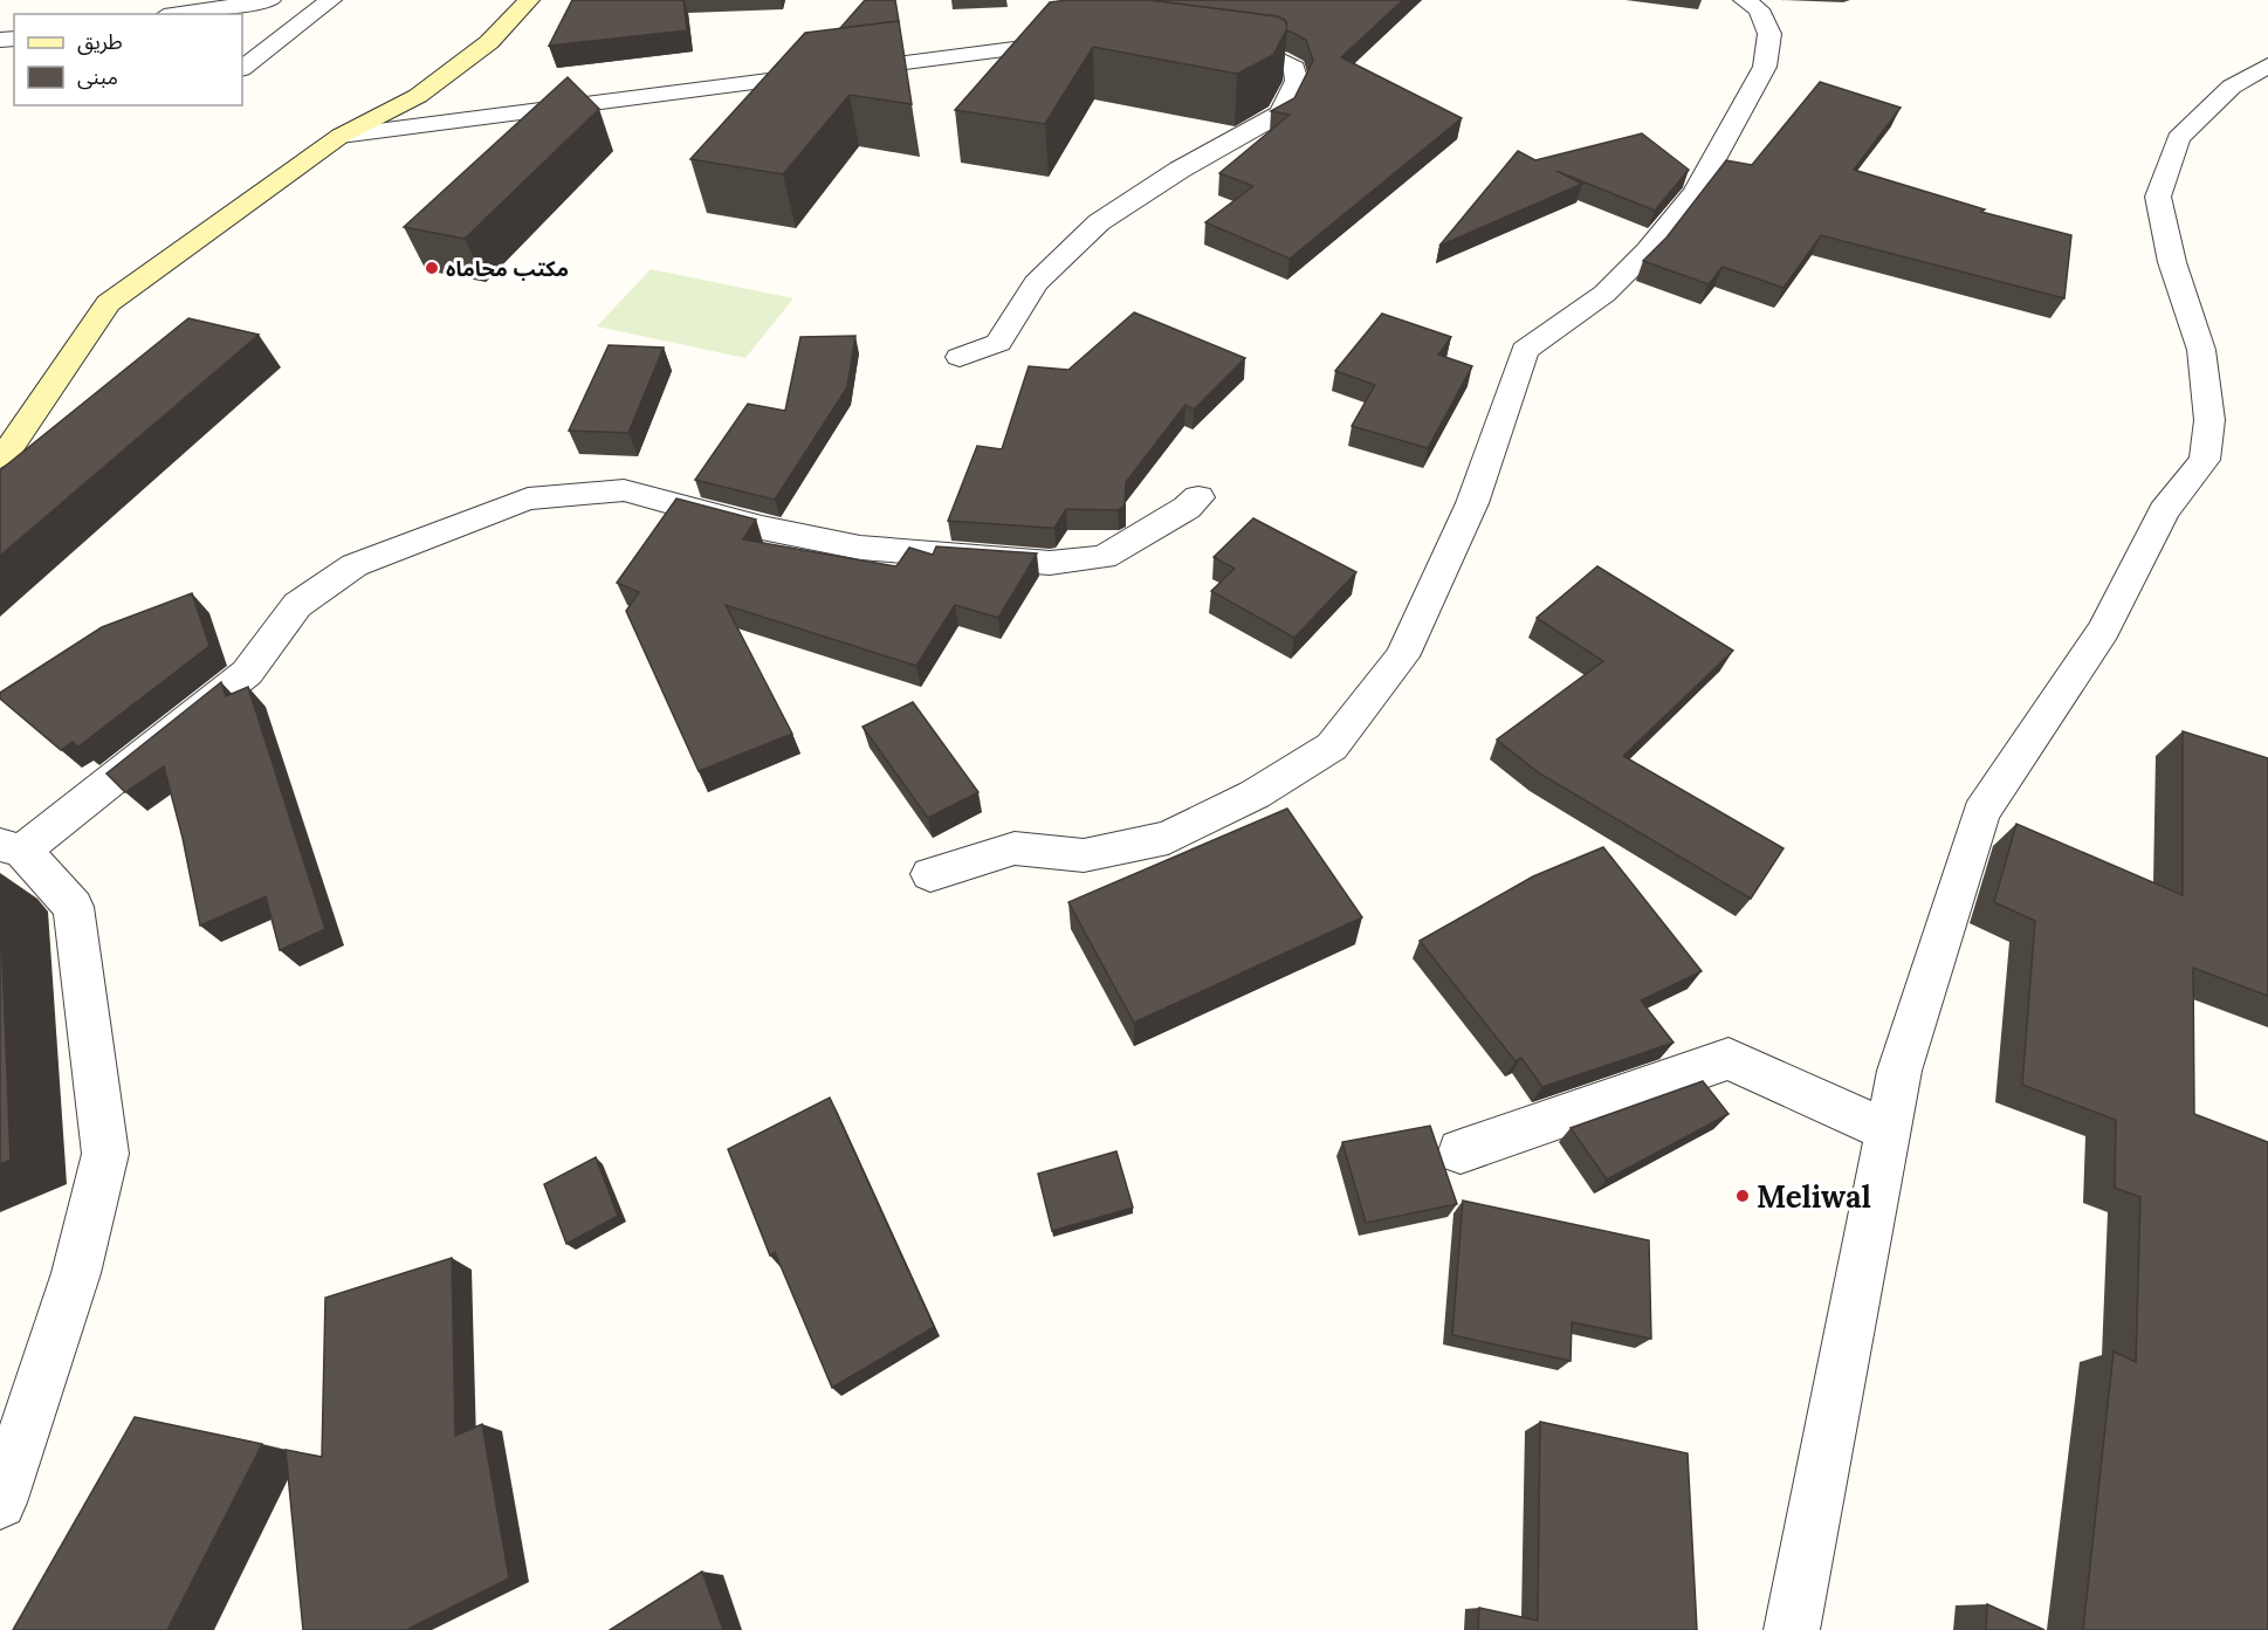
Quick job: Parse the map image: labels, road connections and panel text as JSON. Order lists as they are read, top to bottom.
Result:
{
  "places": ["مكتب محاماه", "Meliwal"],
  "legend": ["طريق", "مبنى"]
}
